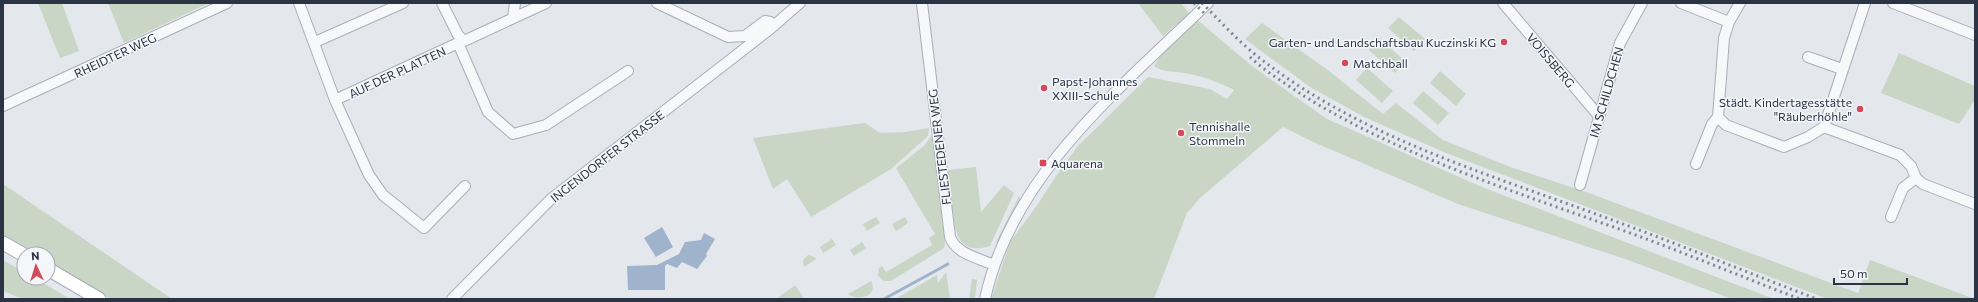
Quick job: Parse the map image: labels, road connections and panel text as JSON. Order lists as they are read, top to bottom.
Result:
{
  "streets": {
    "street": [
      "RHEIDTER WEG",
      "VOISSBERG",
      "AUF DER PLATTEN",
      "IM SCHILDCHEN",
      "FLIESTEDENER WEG",
      "INGENDORFER STRASSE"
    ]
  },
  "crossings": [
    ["VOISSBERG", "IM SCHILDCHEN"]
  ],
  "places": {
    "other": [
      "Garten- und Landschaftsbau Kuczinski KG",
      "Matchball",
      "Papst-Johannes XXIII-Schule",
      "Städt. Kindertagesstätte \"Räuberhöhle\"",
      "Tennishalle Stommeln"
    ],
    "transit": ["Aquarena"]
  },
  "scale_bar": "50 m",
  "north": "top"
}
